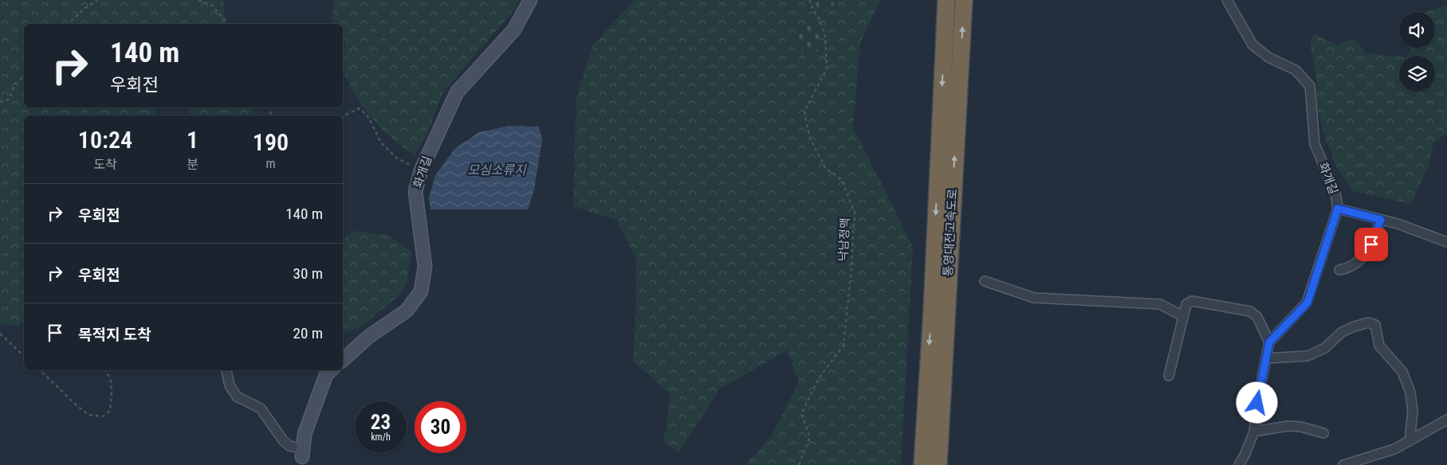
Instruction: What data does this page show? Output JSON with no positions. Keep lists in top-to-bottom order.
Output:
{
  "streets": {
    "highway": ["통영대전고속도로"],
    "street": ["화개길"],
    "path": ["낙남정맥"]
  },
  "water": ["모심소류지"],
  "page": {
    "turn": ["140 m", "우회전"],
    "eta": [
      "10:24",
      "도착",
      "1",
      "분",
      "190",
      "m"
    ],
    "list": [
      {
        "name": "우회전",
        "value": "140 m"
      },
      {
        "name": "우회전",
        "value": "30 m"
      },
      {
        "name": "목적지 도착",
        "value": "20 m"
      }
    ],
    "speed": "23 km/h",
    "limit": "30"
  }
}
